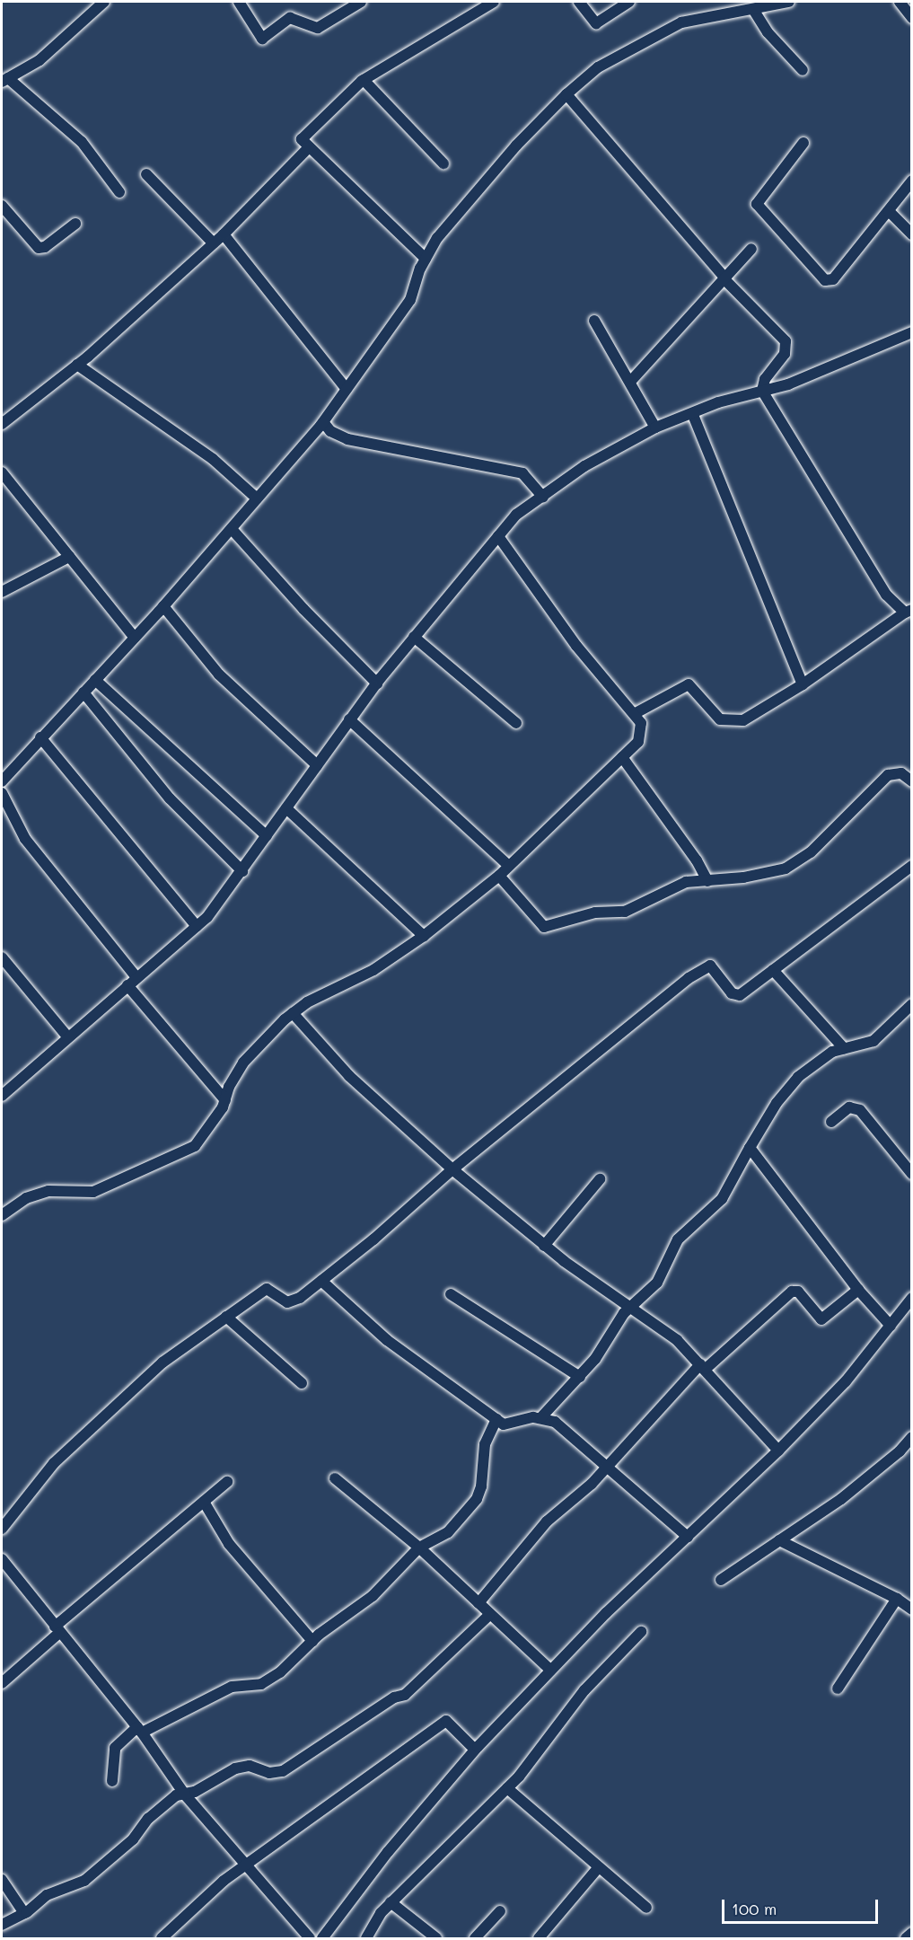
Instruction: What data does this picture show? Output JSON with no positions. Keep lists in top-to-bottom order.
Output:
{
  "scale_bar": "100 m"
}
